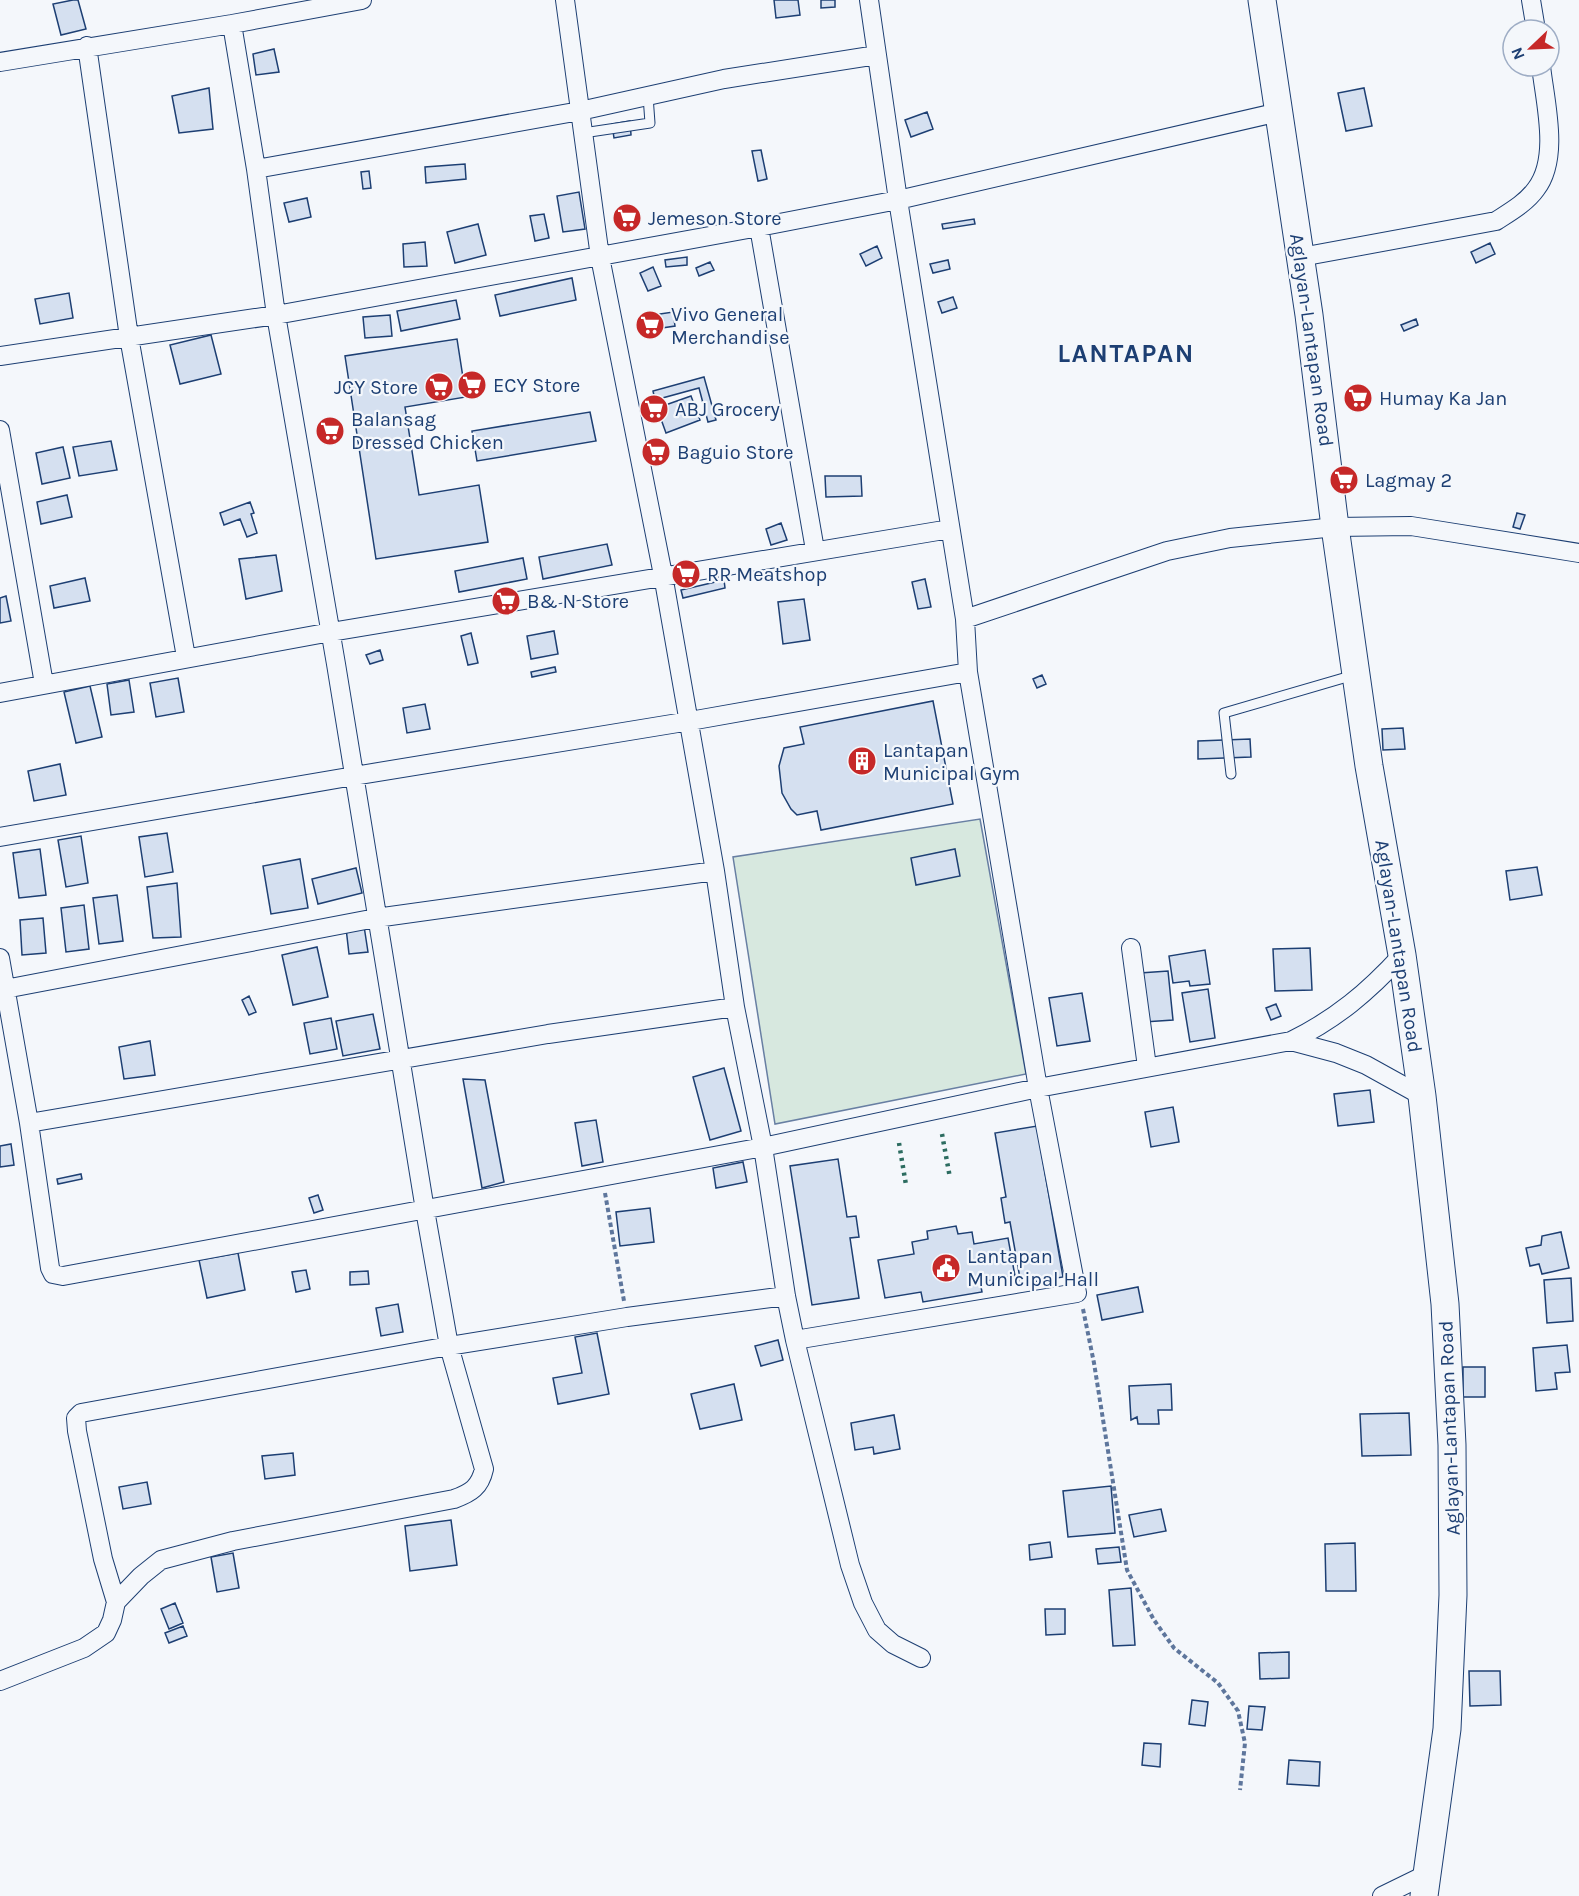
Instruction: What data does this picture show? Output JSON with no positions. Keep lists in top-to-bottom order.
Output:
{
  "streets": {
    "main road": ["Aglayan-Lantapan Road"]
  },
  "districts": ["LANTAPAN"],
  "places": {
    "supermarket": [
      "Jemeson Store",
      "Vivo General Merchandise",
      "ECY Store",
      "JCY Store",
      "Humay Ka Jan",
      "ABJ Grocery",
      "Balansag Dressed Chicken",
      "Baguio Store",
      "Lagmay 2",
      "RR Meatshop",
      "B& N Store"
    ],
    "building": ["Lantapan Municipal Gym"],
    "public building": ["Lantapan Municipal Hall"]
  },
  "north": "bottom left"
}
